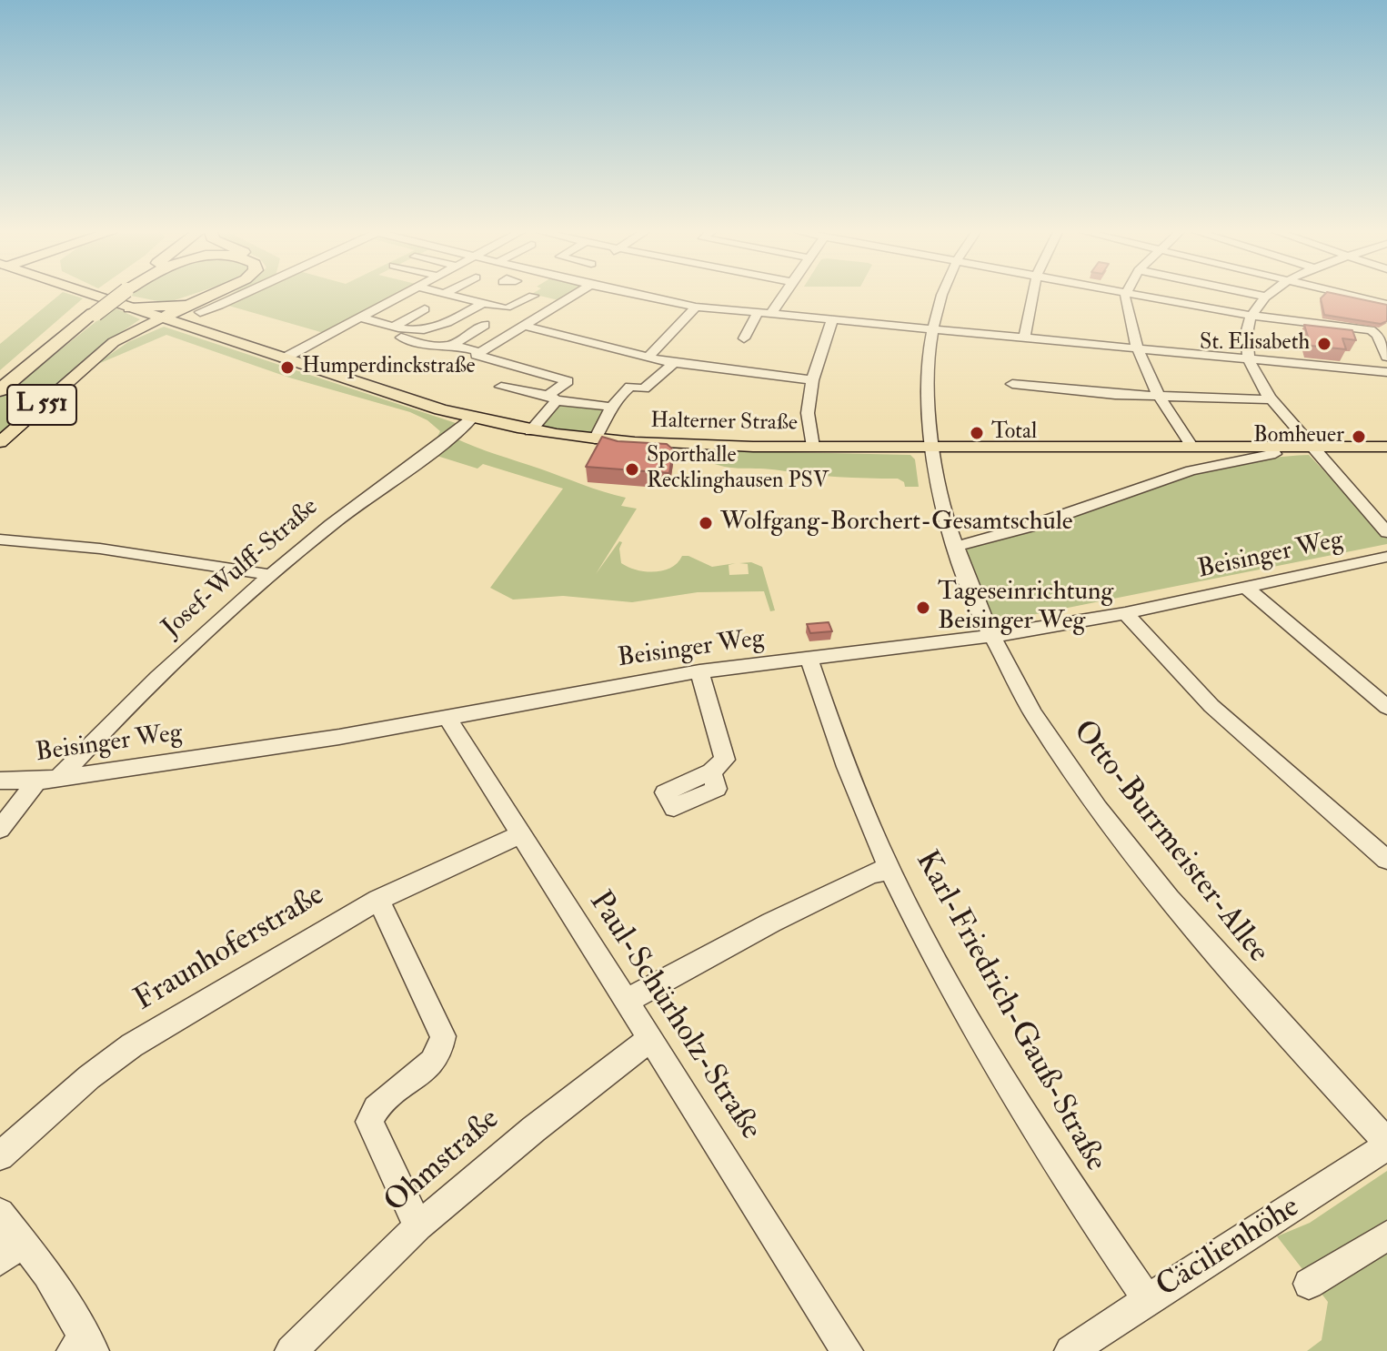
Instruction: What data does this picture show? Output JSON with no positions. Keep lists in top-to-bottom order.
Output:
{
  "streets": {
    "main road": ["L 551", "Halterner Straße"],
    "street": [
      "Beisinger Weg",
      "Josef-Wulff-Straße",
      "Otto-Burrmeister-Allee",
      "Fraunhoferstraße",
      "Karl-Friedrich-Gauß-Straße",
      "Paul-Schürholz-Straße",
      "Ohmstraße",
      "Cäcilienhöhe"
    ]
  },
  "crossings": [
    ["L 551", "Halterner Straße"],
    ["Halterner Straße", "Josef-Wulff-Straße"],
    ["Halterner Straße", "Otto-Burrmeister-Allee"],
    ["Beisinger Weg", "Josef-Wulff-Straße"],
    ["Beisinger Weg", "Otto-Burrmeister-Allee"],
    ["Beisinger Weg", "Karl-Friedrich-Gauß-Straße"],
    ["Beisinger Weg", "Paul-Schürholz-Straße"],
    ["Otto-Burrmeister-Allee", "Cäcilienhöhe"],
    ["Fraunhoferstraße", "Paul-Schürholz-Straße"],
    ["Karl-Friedrich-Gauß-Straße", "Cäcilienhöhe"],
    ["Paul-Schürholz-Straße", "Ohmstraße"]
  ],
  "places": [
    "St. Elisabeth",
    "Humperdinckstraße",
    "Total",
    "Bomheuer",
    "Sporthalle Recklinghausen PSV",
    "Wolfgang-Borchert-Gesamtschule",
    "Tageseinrichtung Beisinger Weg"
  ]
}
